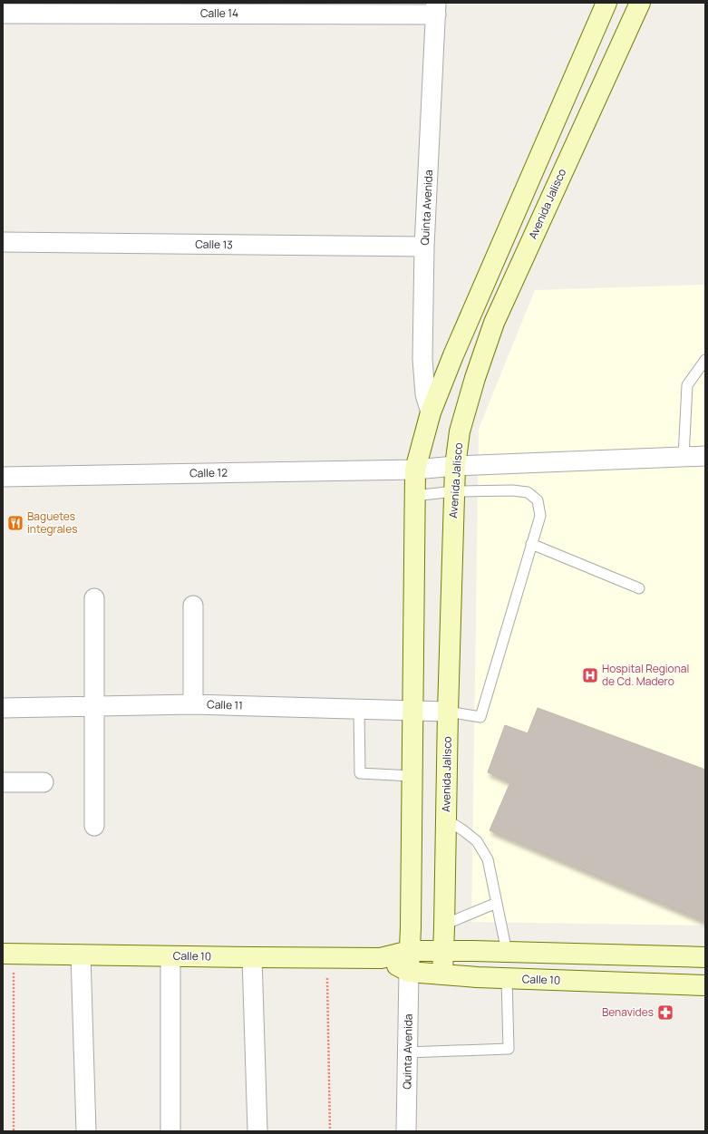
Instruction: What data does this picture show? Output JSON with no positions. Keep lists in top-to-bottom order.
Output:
{
  "streets": {
    "main road": ["Avenida Jalisco", "Calle 10"],
    "street": [
      "Calle 14",
      "Quinta Avenida",
      "Calle 13",
      "Calle 12",
      "Calle 11"
    ]
  },
  "crossings": [
    ["Calle 14", "Quinta Avenida"],
    ["Avenida Jalisco", "Calle 12"],
    ["Avenida Jalisco", "Calle 11"],
    ["Avenida Jalisco", "Calle 10"],
    ["Quinta Avenida", "Calle 13"],
    ["Quinta Avenida", "Calle 10"]
  ],
  "places": {
    "restaurant": ["Baguetes integrales"],
    "hospital": ["Hospital Regional de Cd. Madero"],
    "pharmacy": ["Benavides"]
  }
}
